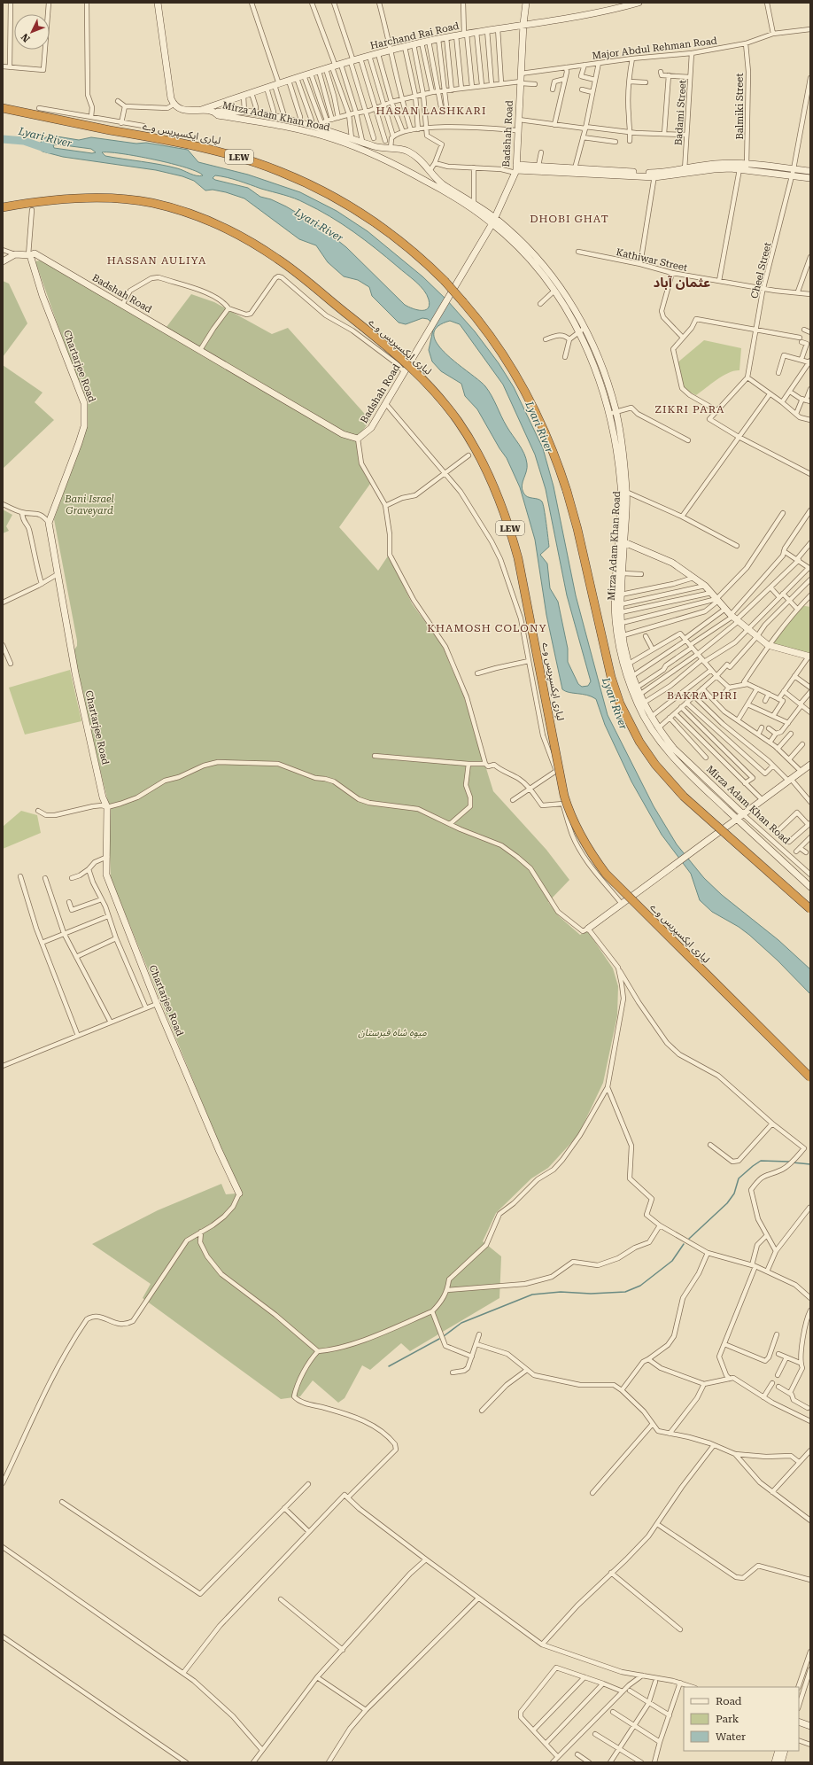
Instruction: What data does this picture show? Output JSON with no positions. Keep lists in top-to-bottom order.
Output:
{
  "streets": {
    "highway": ["لیاری ایکسپریس وے", "LEW"],
    "main road": [
      "Harchand Rai Road",
      "Mirza Adam Khan Road",
      "Badshah Road",
      "Chartarjee Road"
    ],
    "street": [
      "Major Abdul Rehman Road",
      "Balmiki Street",
      "Badami Street",
      "Kathiwar Street",
      "Cheel Street"
    ]
  },
  "crossings": [
    ["Harchand Rai Road", "Mirza Adam Khan Road"],
    ["Harchand Rai Road", "Badshah Road"],
    ["Major Abdul Rehman Road", "Balmiki Street"],
    ["Major Abdul Rehman Road", "Badami Street"],
    ["Major Abdul Rehman Road", "Badshah Road"],
    ["Mirza Adam Khan Road", "Badshah Road"],
    ["Badshah Road", "Chartarjee Road"],
    ["Kathiwar Street", "Cheel Street"]
  ],
  "districts": [
    "HASAN LASHKARI",
    "DHOBI GHAT",
    "HASSAN AULIYA",
    "عثمان آباد",
    "ZIKRI PARA",
    "KHAMOSH COLONY",
    "BAKRA PIRI"
  ],
  "water": ["Lyari River"],
  "parks": ["Bani Israel Graveyard", "میوہ شاہ قبرستان"],
  "legend": ["Road", "Park", "Water"],
  "north": "bottom left"
}
